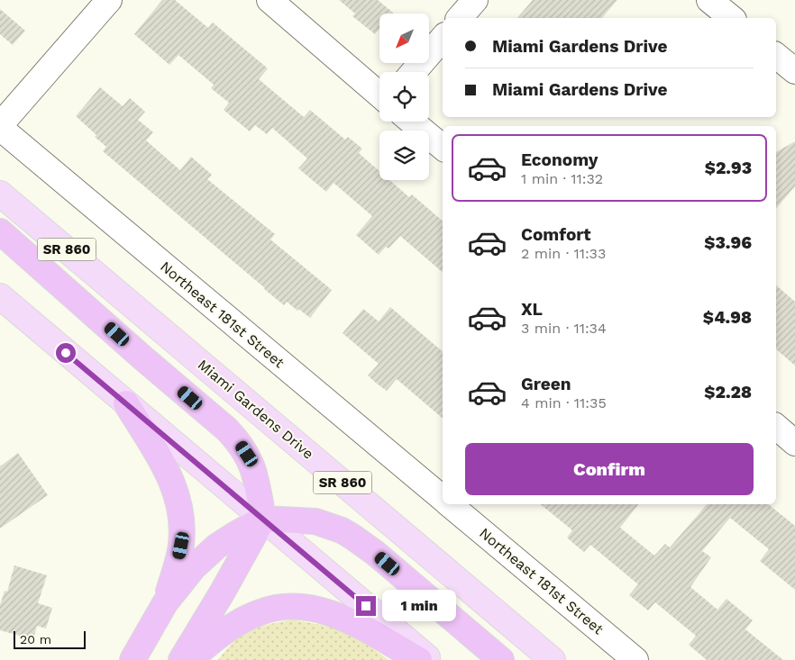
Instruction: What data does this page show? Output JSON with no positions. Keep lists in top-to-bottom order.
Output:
{
  "streets": {
    "main road": ["SR 860", "Miami Gardens Drive"],
    "street": ["Northeast 181st Street"]
  },
  "scale_bar": "20 m",
  "north": "bottom left",
  "page": {
    "banner": ["Miami Gardens Drive", "Miami Gardens Drive"],
    "list": [
      {
        "name": "Economy",
        "note": "1 min · 11:32",
        "value": "$2.93"
      },
      {
        "name": "Comfort",
        "note": "2 min · 11:33",
        "value": "$3.96"
      },
      {
        "name": "XL",
        "note": "3 min · 11:34",
        "value": "$4.98"
      },
      {
        "name": "Green",
        "note": "4 min · 11:35",
        "value": "$2.28"
      }
    ],
    "buttons": "Confirm",
    "bubble": "1 min",
    "scale": "20 m"
  }
}
